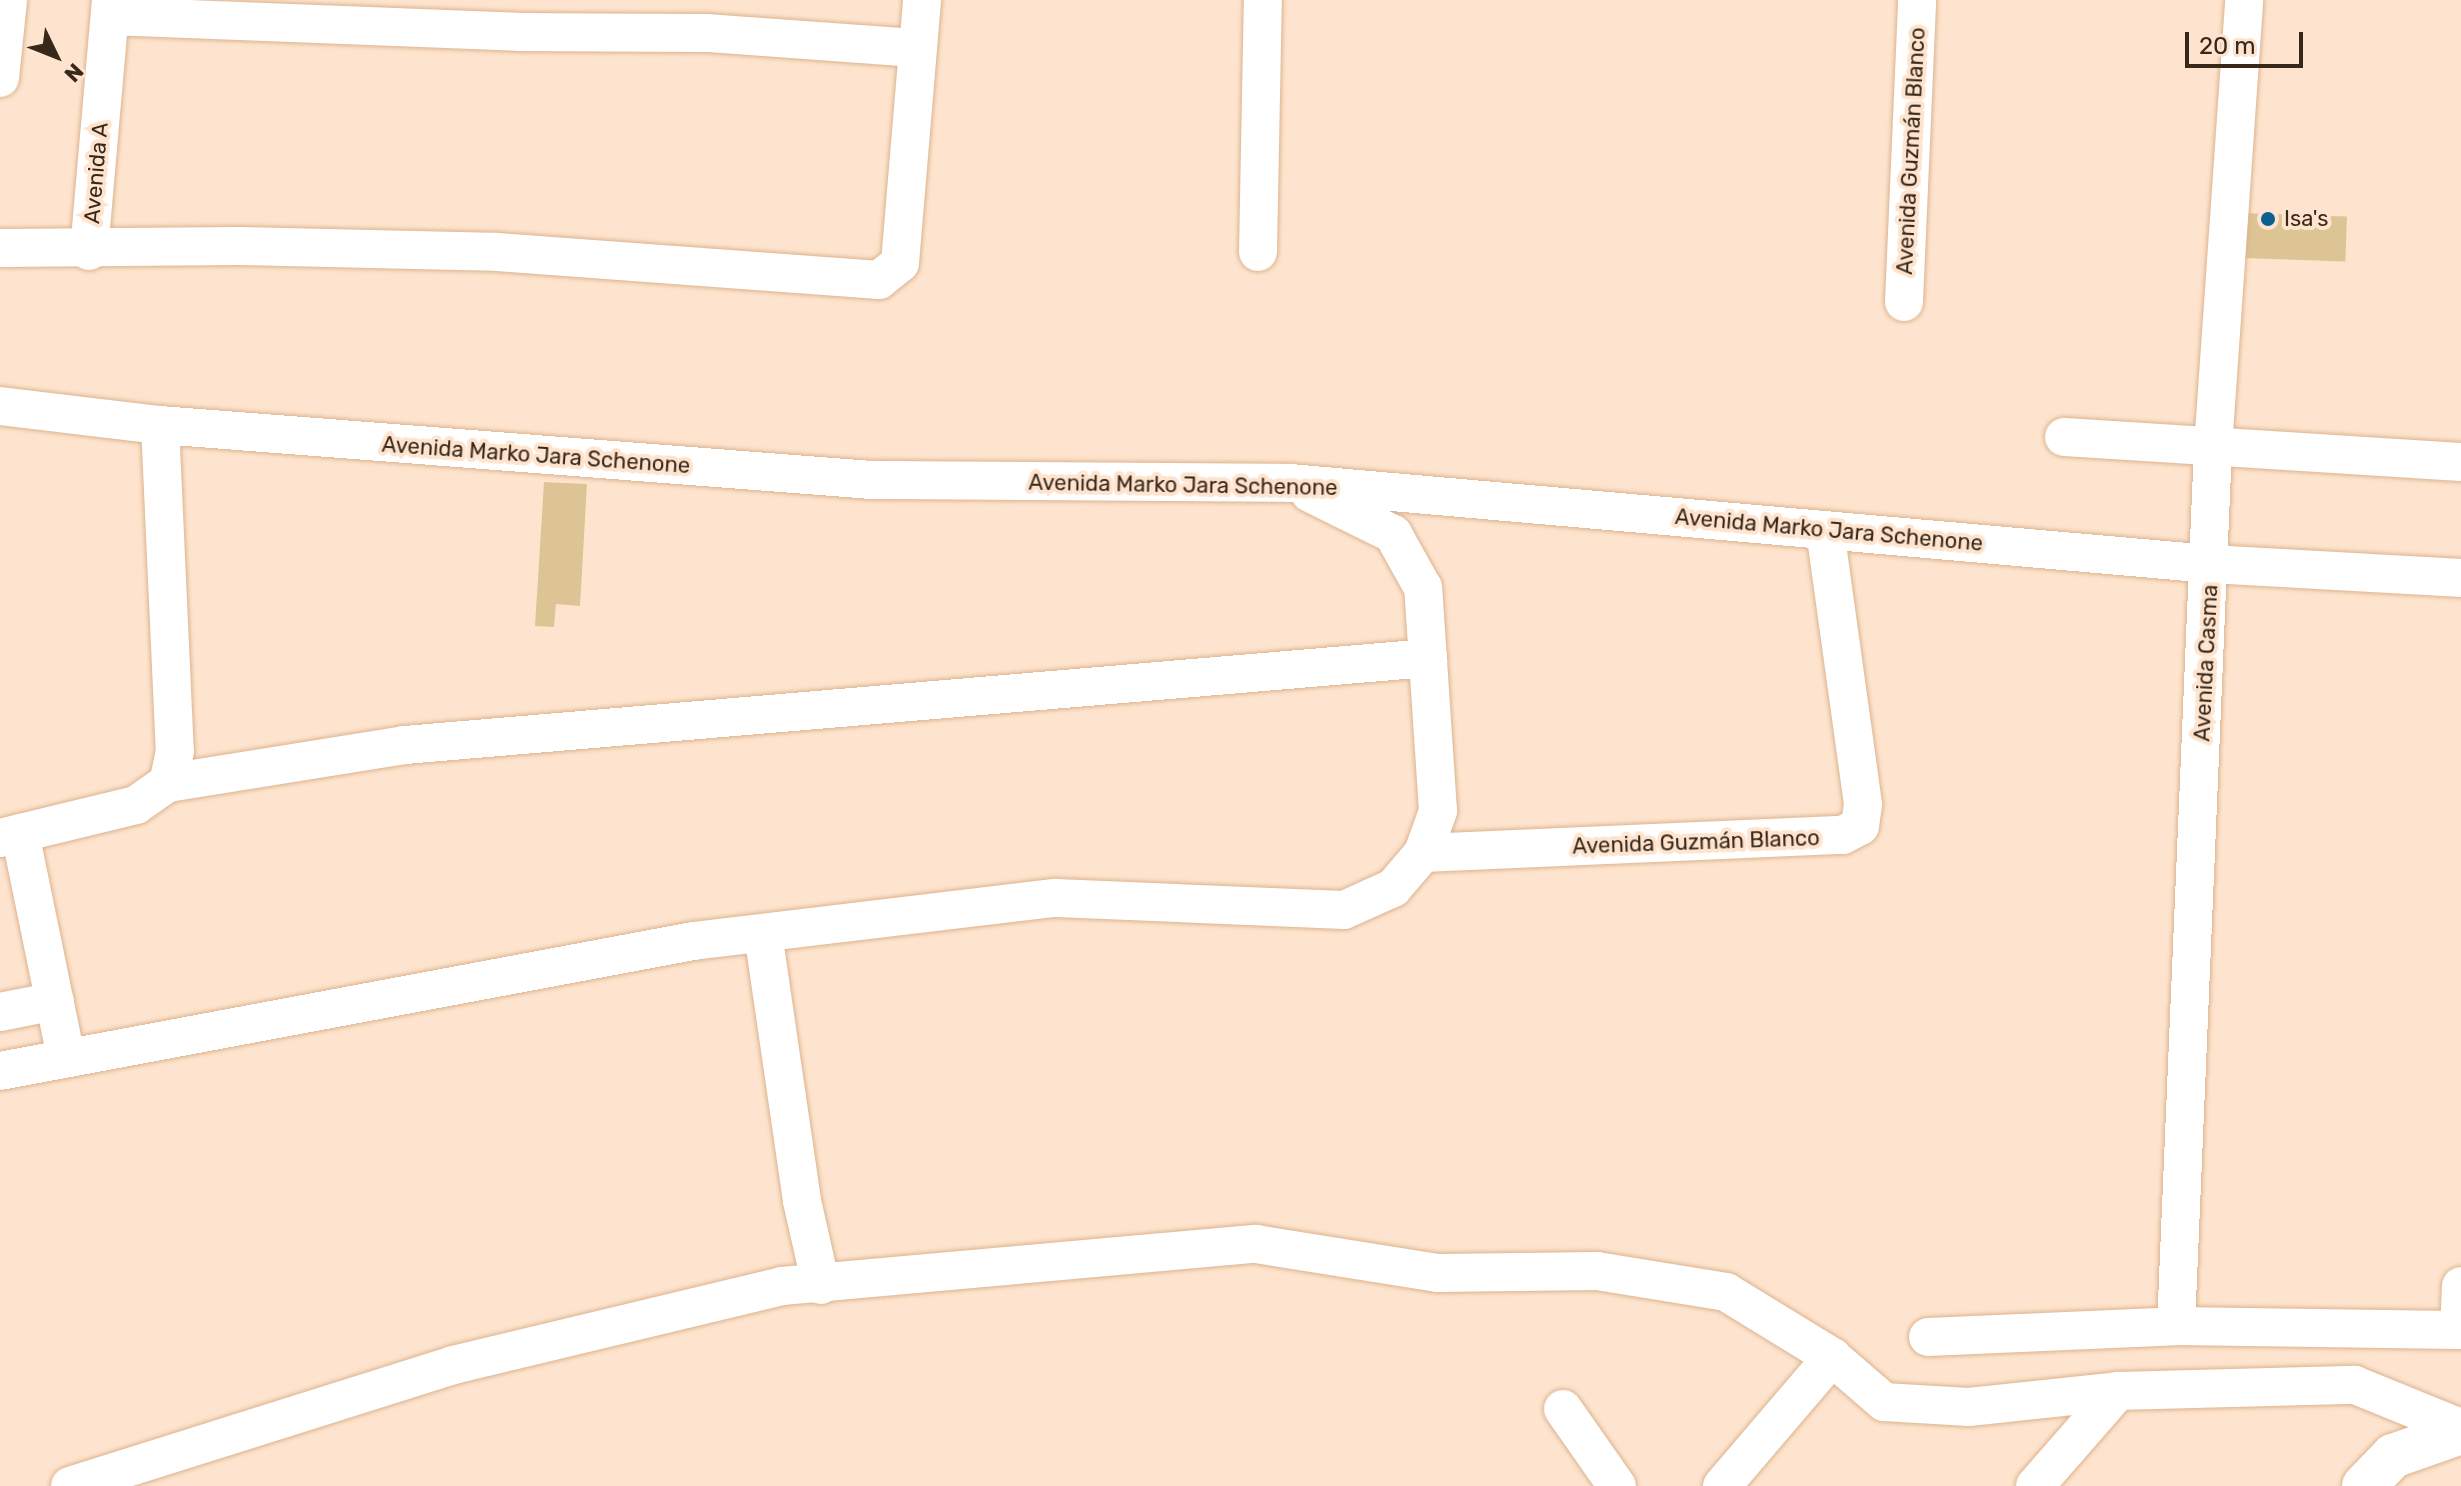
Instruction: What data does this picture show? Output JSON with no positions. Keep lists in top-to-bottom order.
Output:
{
  "streets": {
    "street": [
      "Avenida Guzmán Blanco",
      "Avenida A",
      "Avenida Marko Jara Schenone",
      "Avenida Casma"
    ]
  },
  "crossings": [
    ["Avenida Guzmán Blanco", "Avenida Marko Jara Schenone"],
    ["Avenida Marko Jara Schenone", "Avenida Casma"]
  ],
  "places": ["Isa's"],
  "scale_bar": "20 m",
  "north": "bottom right"
}
